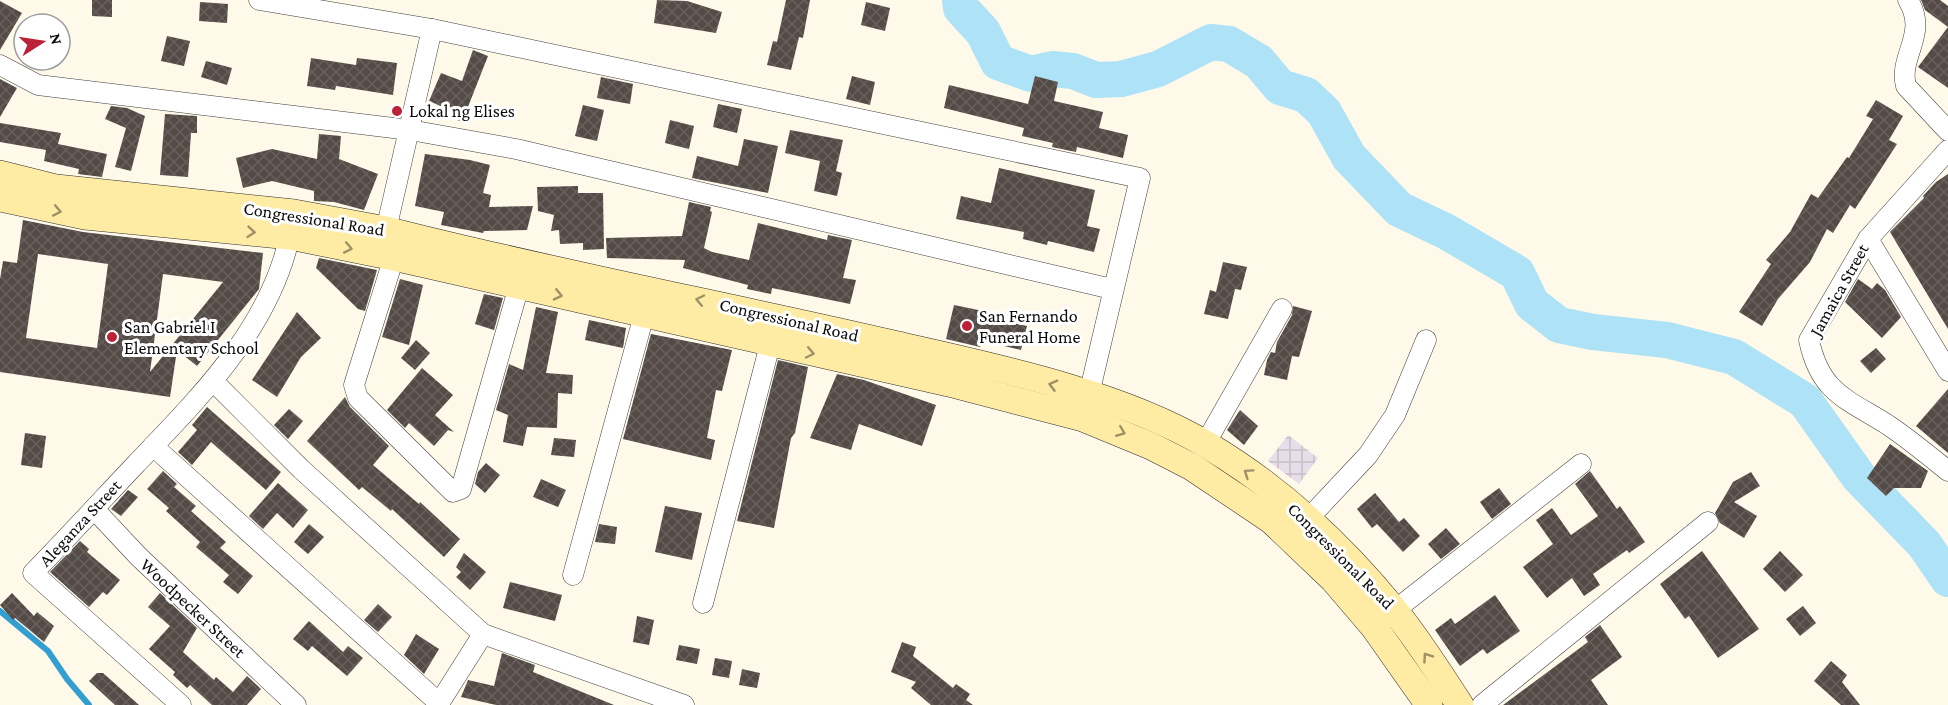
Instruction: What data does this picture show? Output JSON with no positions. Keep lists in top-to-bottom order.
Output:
{
  "streets": {
    "main road": ["Congressional Road"],
    "street": ["Jamaica Street", "Aleganza Street", "Woodpecker Street"]
  },
  "crossings": [
    ["Congressional Road", "Aleganza Street"],
    ["Aleganza Street", "Woodpecker Street"]
  ],
  "places": ["Lokal ng Elises", "San Fernando Funeral Home", "San Gabriel I Elementary School"],
  "north": "right"
}
